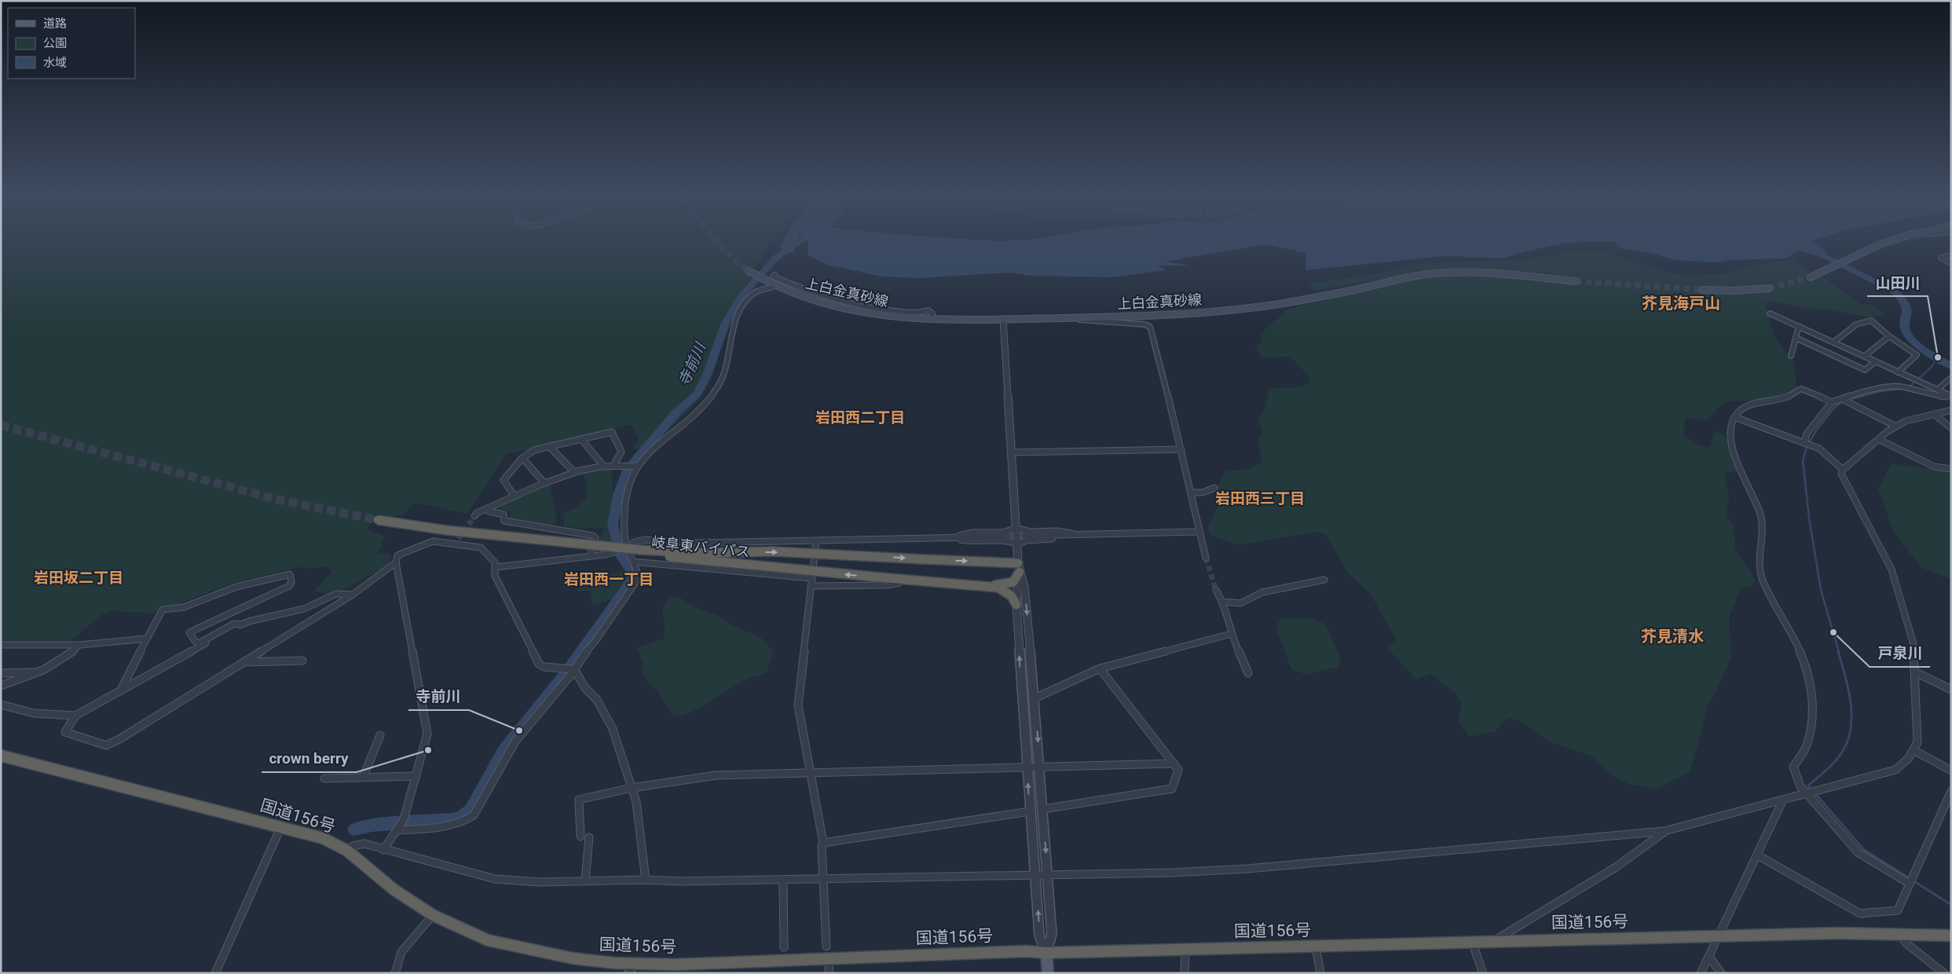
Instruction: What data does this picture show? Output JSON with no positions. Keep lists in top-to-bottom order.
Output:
{
  "streets": {
    "highway": ["岐阜東バイパス", "国道156号"],
    "main road": ["上白金真砂線"]
  },
  "districts": [
    "芥見海戸山",
    "岩田西二丁目",
    "岩田西三丁目",
    "岩田坂二丁目",
    "岩田西一丁目",
    "芥見清水"
  ],
  "water": ["寺前川"],
  "places": [
    "山田川",
    "戸泉川",
    "寺前川",
    "crown berry"
  ],
  "legend": ["道路", "公園", "水域"]
}
